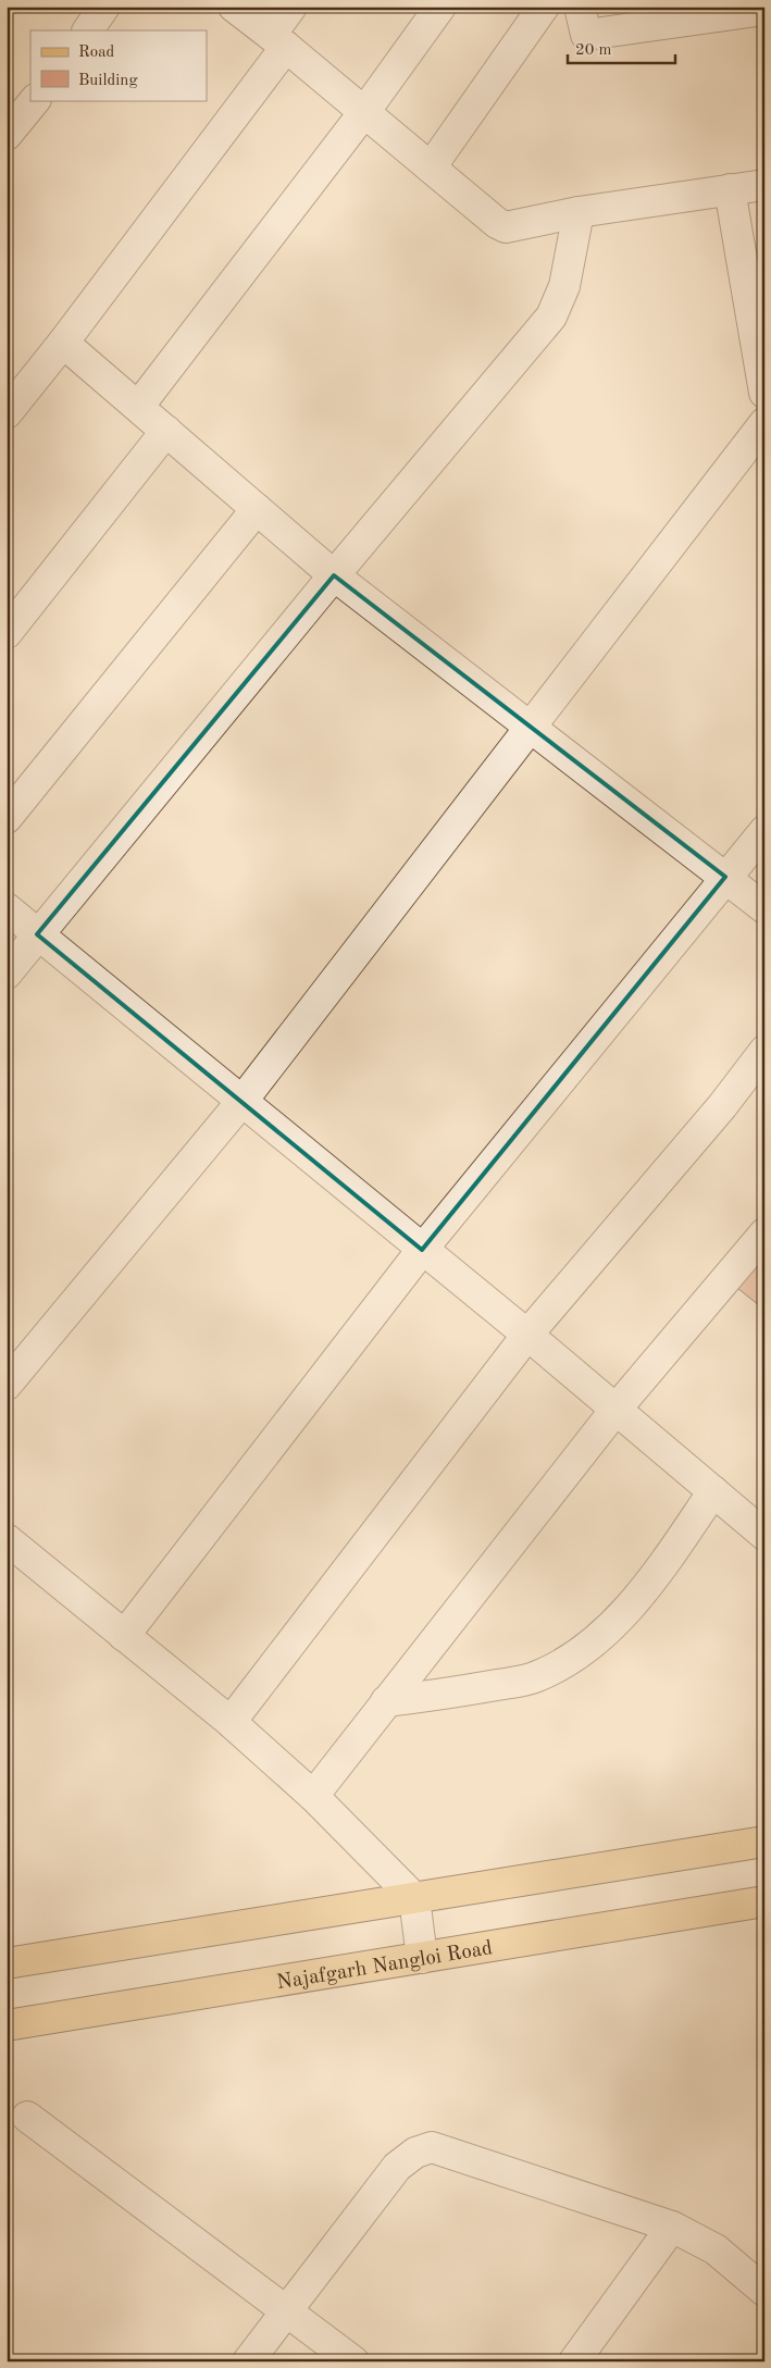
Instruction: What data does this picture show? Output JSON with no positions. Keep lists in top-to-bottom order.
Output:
{
  "streets": {
    "main road": ["Najafgarh Nangloi Road"]
  },
  "legend": ["Road", "Building"],
  "scale_bar": "20 m"
}
